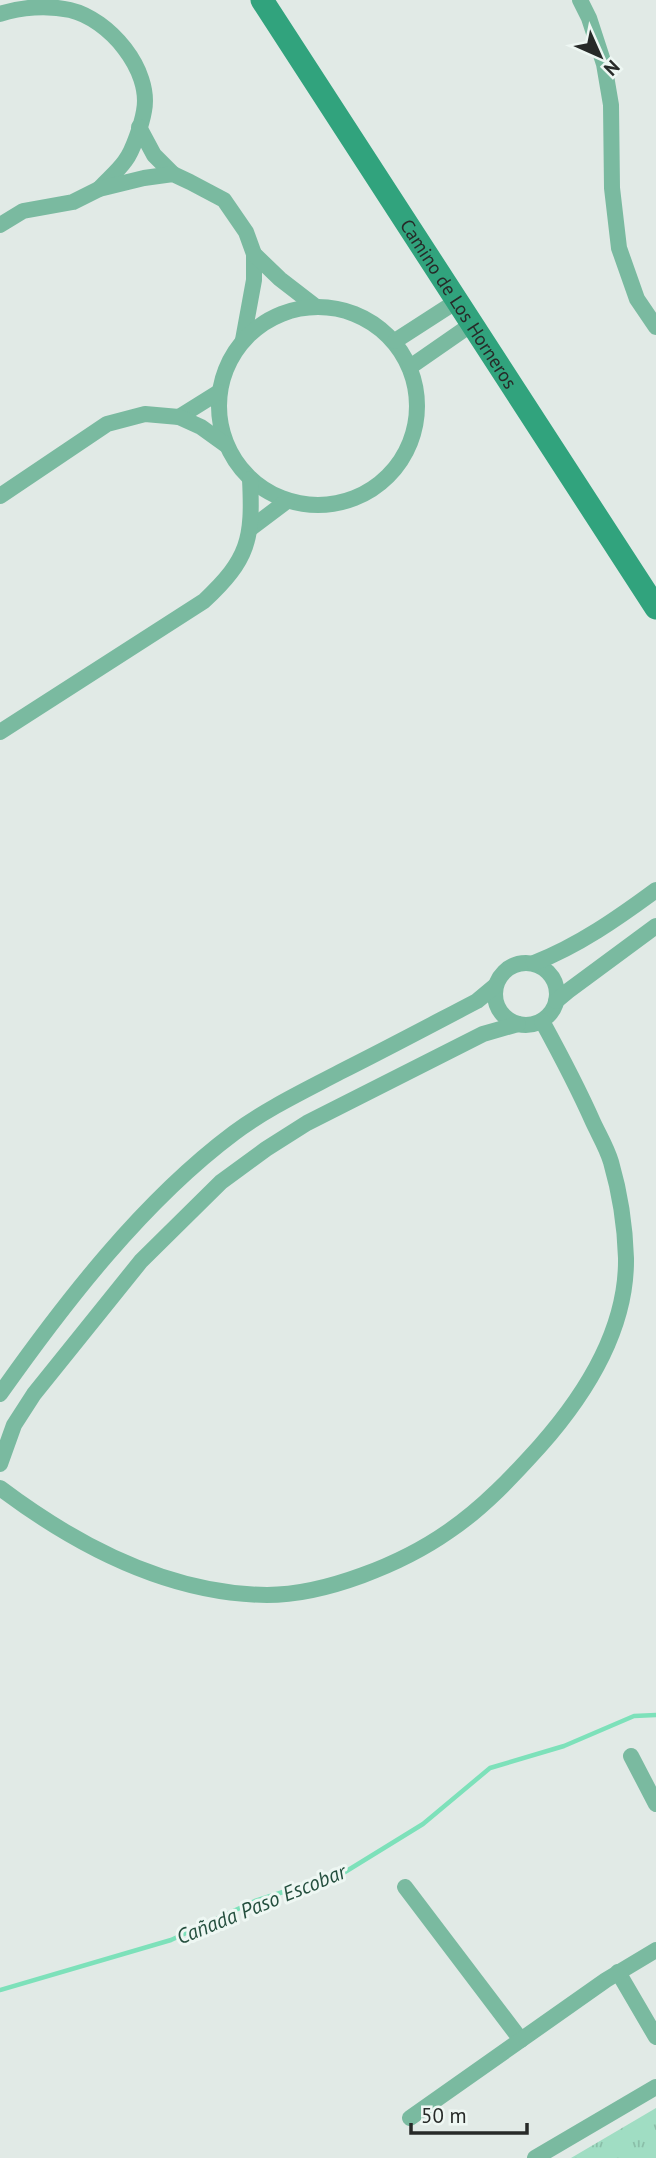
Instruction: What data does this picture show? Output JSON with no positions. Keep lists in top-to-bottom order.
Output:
{
  "streets": {
    "street": ["Camino de Los Horneros"]
  },
  "water": ["Cañada Paso Escobar"],
  "scale_bar": "50 m",
  "north": "bottom right"
}
